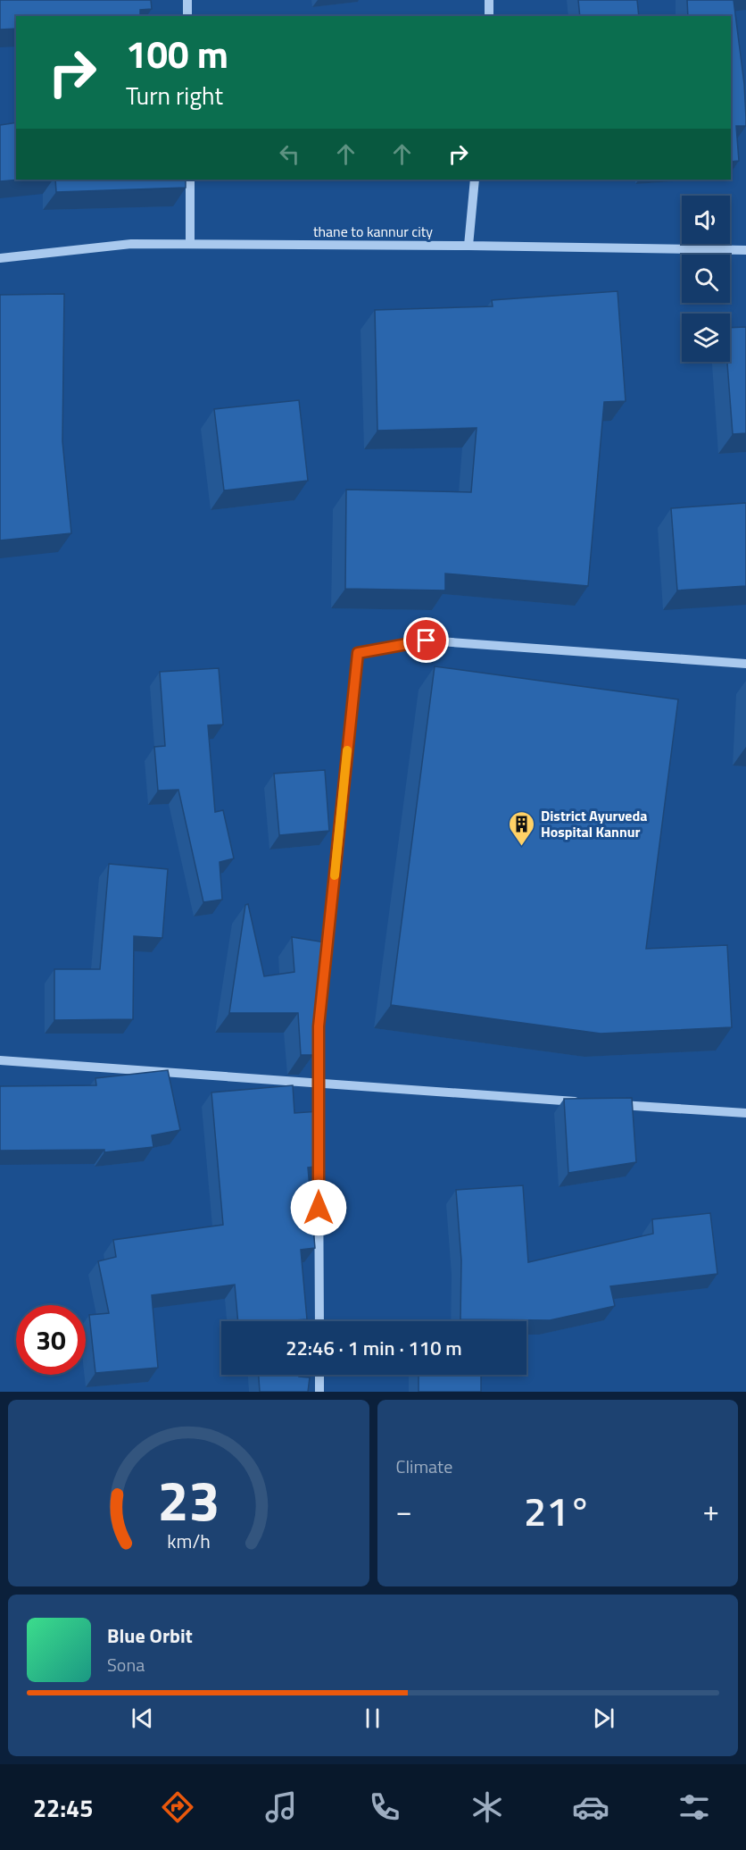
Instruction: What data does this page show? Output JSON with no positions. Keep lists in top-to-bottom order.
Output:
{
  "streets": {
    "street": ["thane to kannur city"]
  },
  "places": {
    "building": ["District Ayurveda Hospital Kannur"]
  },
  "page": {
    "turn": ["100 m", "Turn right"],
    "limit": "30",
    "trip": "22:46 · 1 min · 110 m",
    "tile": "Climate",
    "heat": ["−", "21°", "+"],
    "song": ["Blue Orbit", "Sona"],
    "tabs": "22:45",
    "gauge": ["23", "km/h"]
  }
}
